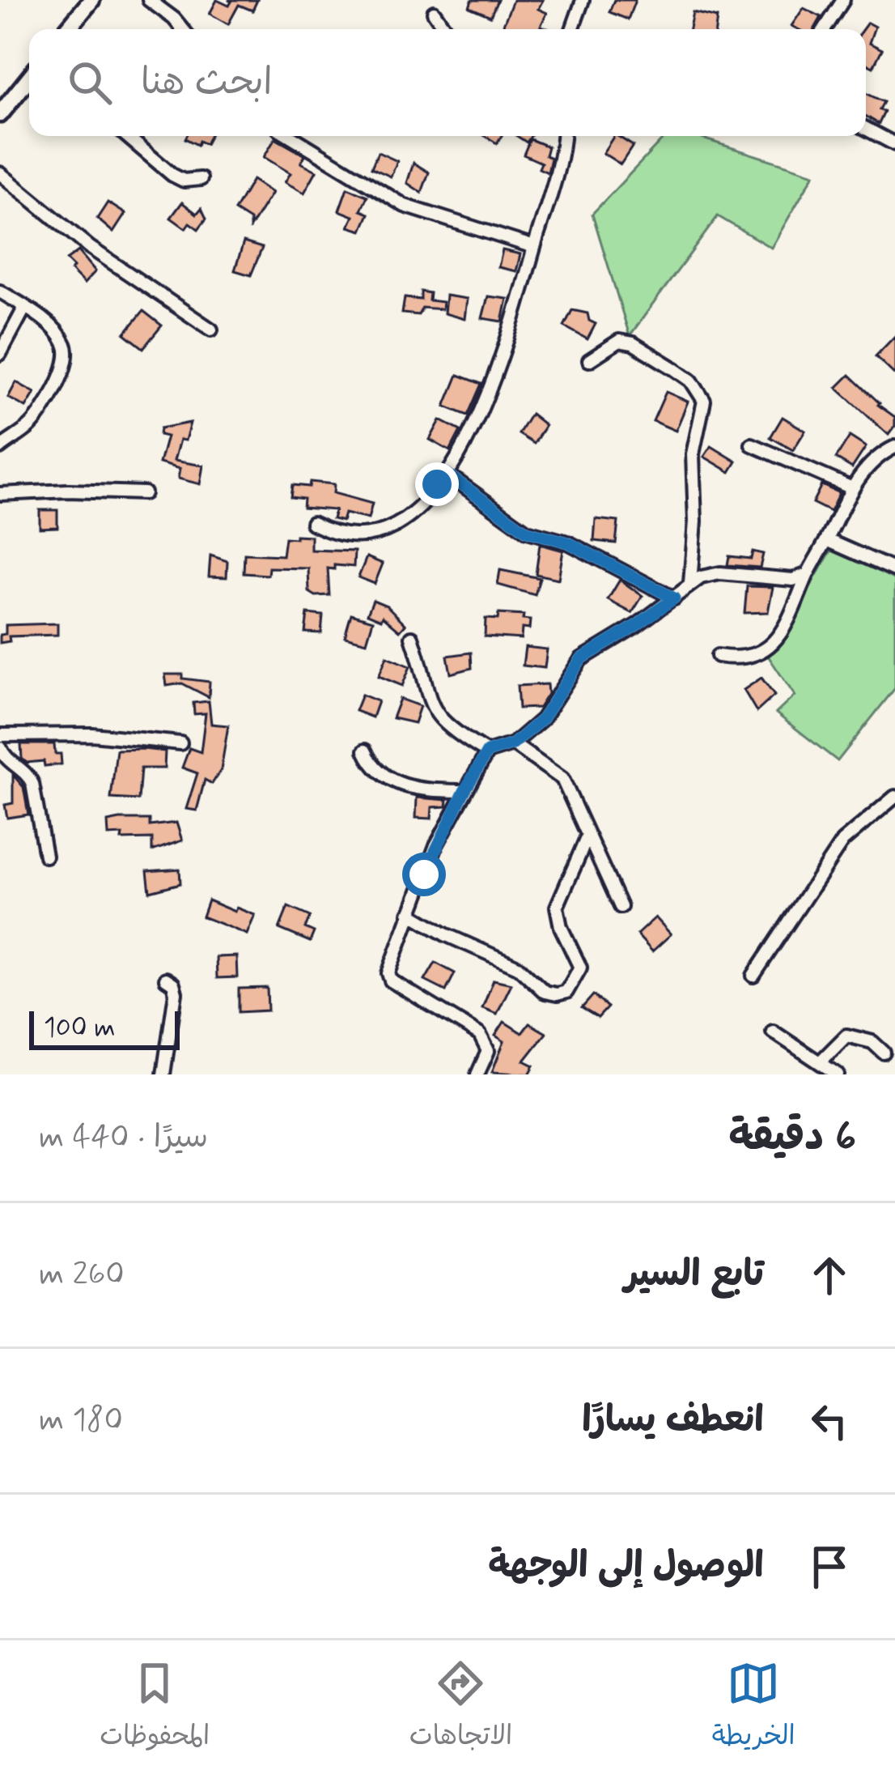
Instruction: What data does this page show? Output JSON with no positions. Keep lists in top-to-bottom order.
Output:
{
  "scale_bar": "100 m",
  "page": {
    "search": "ابحث هنا",
    "scale": "100 m",
    "heading": ["6 دقيقة", "سيرًا · 440 m"],
    "list": [
      ["تابع السير", "260 m"],
      ["انعطف يسارًا", "180 m"],
      "الوصول إلى الوجهة"
    ],
    "nav": ["الخريطة", "الاتجاهات", "المحفوظات"]
  }
}
